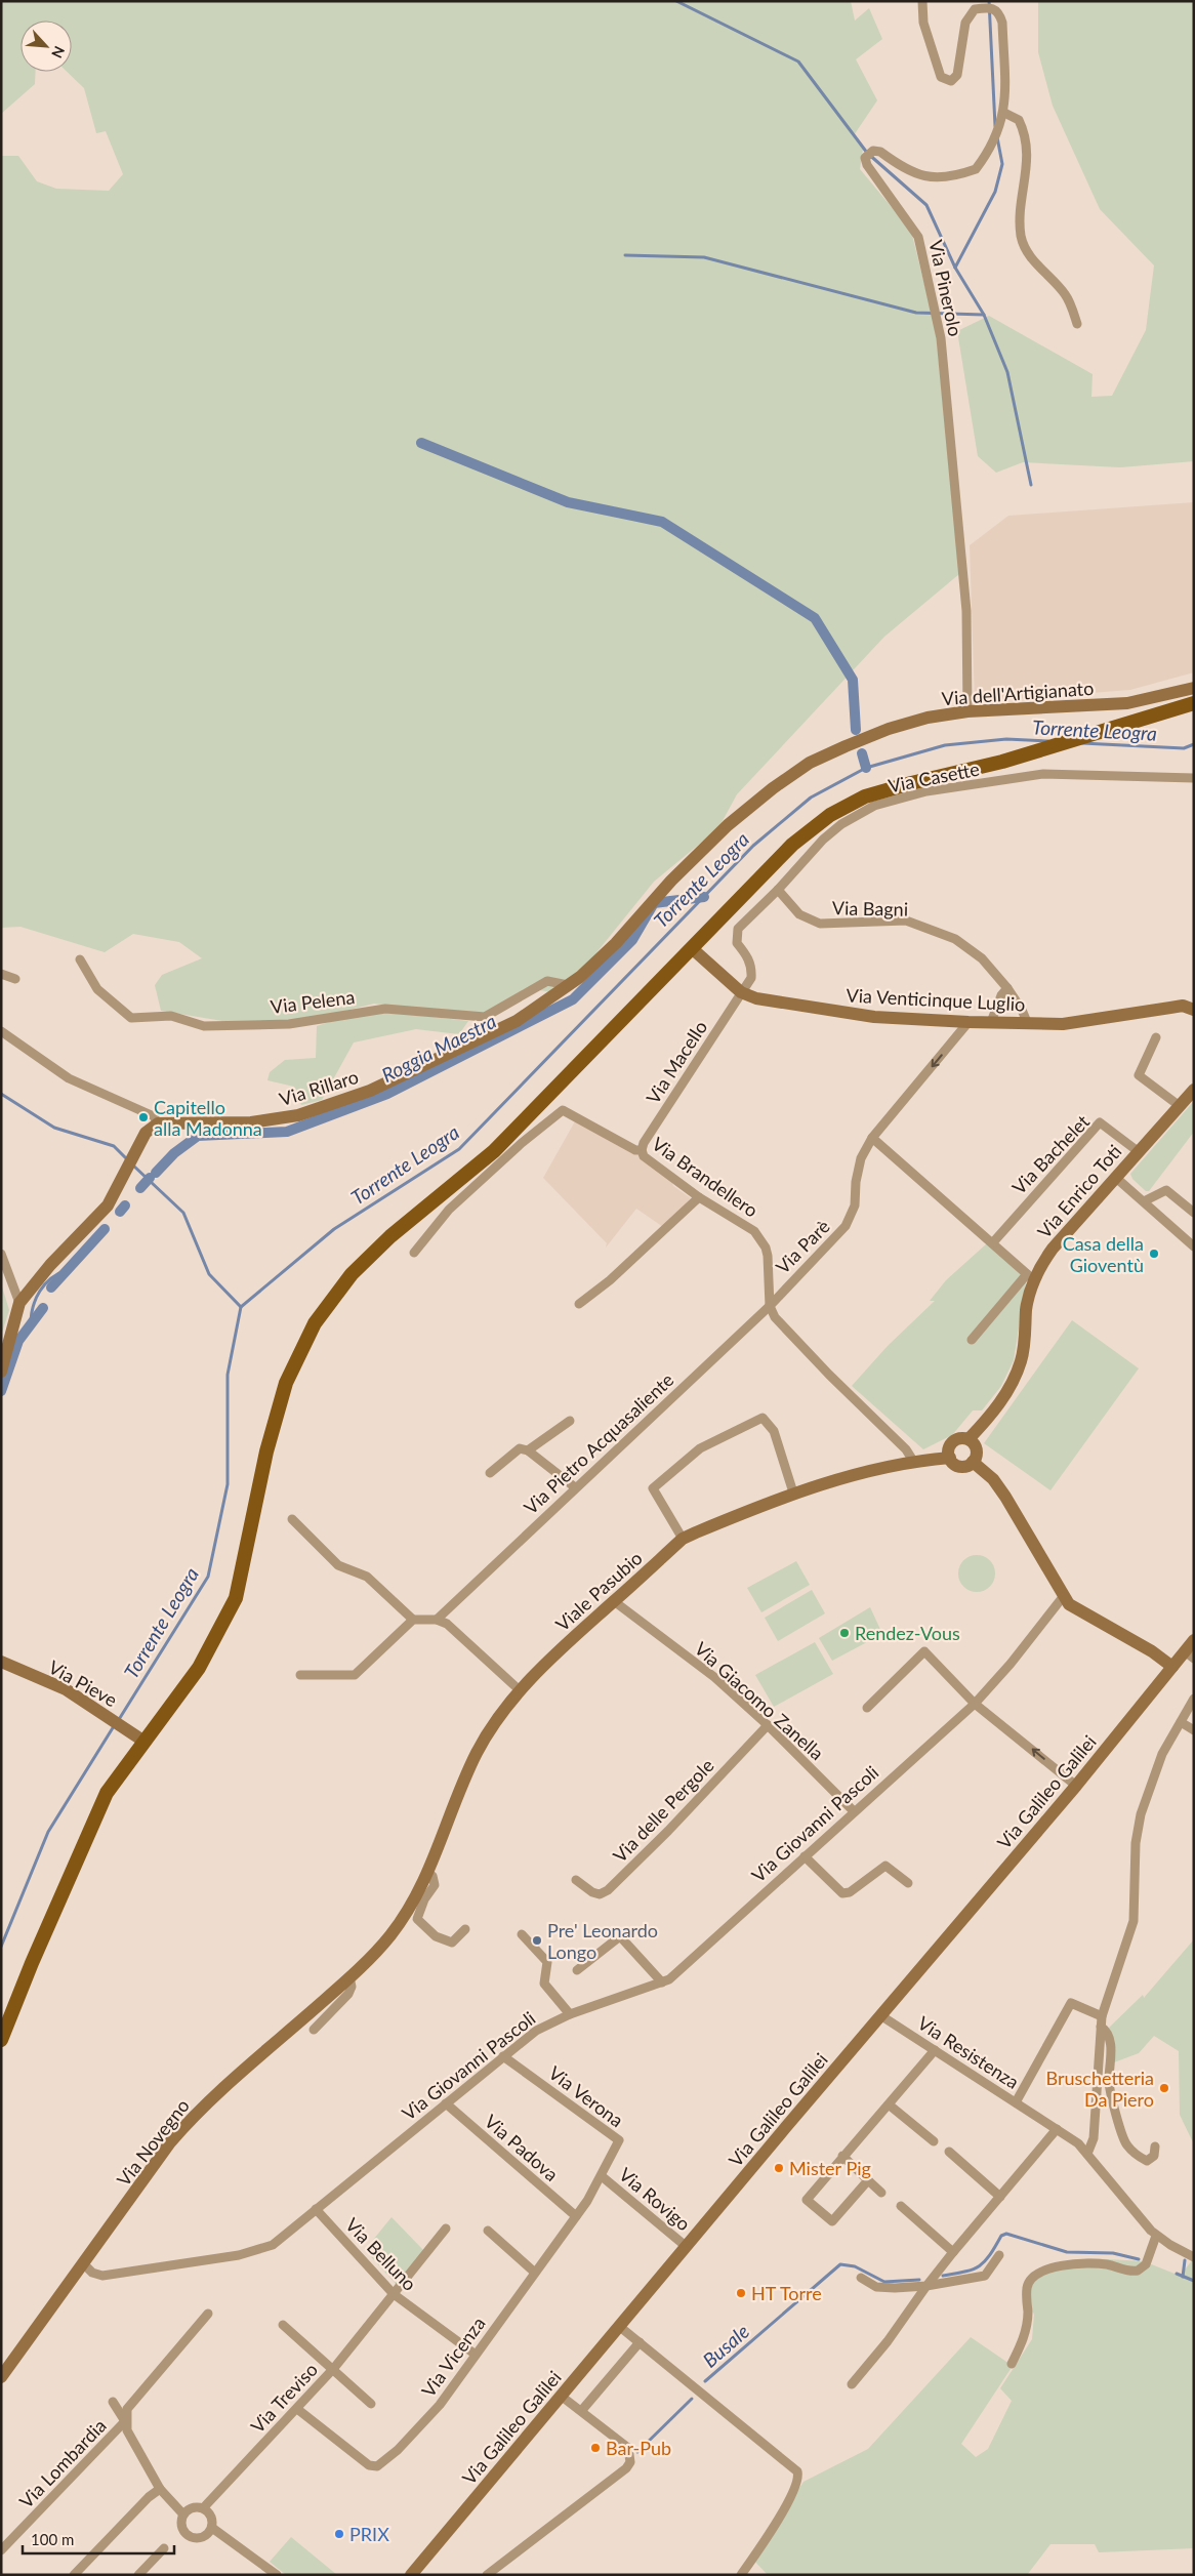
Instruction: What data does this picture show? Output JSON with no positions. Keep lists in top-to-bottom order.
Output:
{
  "streets": {
    "street": [
      "Via Pinerolo",
      "Via dell'Artigianato",
      "Via Casette",
      "Via Bagni",
      "Via Venticinque Luglio",
      "Via Pelena",
      "Via Macello",
      "Via Rillaro",
      "Via Bachelet",
      "Via Brandellero",
      "Via Enrico Toti",
      "Via Parè",
      "Via Pietro Acquasaliente",
      "Viale Pasubio",
      "Via Pieve",
      "Via Giacomo Zanella",
      "Via Galileo Galilei",
      "Via delle Pergole",
      "Via Giovanni Pascoli",
      "Via Resistenza",
      "Via Verona",
      "Via Novegno",
      "Via Padova",
      "Via Rovigo",
      "Via Belluno",
      "Via Vicenza",
      "Via Treviso",
      "Via Lombardia"
    ]
  },
  "crossings": [
    ["Via Pinerolo", "Via dell'Artigianato"],
    ["Via dell'Artigianato", "Via Rillaro"],
    ["Via Casette", "Via Bagni"],
    ["Via Casette", "Via Venticinque Luglio"],
    ["Via Casette", "Via Macello"],
    ["Via Bagni", "Via Venticinque Luglio"],
    ["Via Venticinque Luglio", "Via Macello"],
    ["Via Venticinque Luglio", "Via Parè"],
    ["Via Pelena", "Via Rillaro"],
    ["Via Macello", "Via Brandellero"],
    ["Via Bachelet", "Via Enrico Toti"],
    ["Via Brandellero", "Via Pietro Acquasaliente"],
    ["Via Enrico Toti", "Viale Pasubio"],
    ["Via Parè", "Via Pietro Acquasaliente"],
    ["Viale Pasubio", "Via Giacomo Zanella"],
    ["Viale Pasubio", "Via Novegno"],
    ["Via Giacomo Zanella", "Via delle Pergole"],
    ["Via Giacomo Zanella", "Via Giovanni Pascoli"],
    ["Via Galileo Galilei", "Via Resistenza"],
    ["Via Galileo Galilei", "Via Rovigo"],
    ["Via Giovanni Pascoli", "Via Verona"],
    ["Via Giovanni Pascoli", "Via Novegno"],
    ["Via Giovanni Pascoli", "Via Padova"],
    ["Via Giovanni Pascoli", "Via Belluno"],
    ["Via Verona", "Via Rovigo"],
    ["Via Verona", "Via Vicenza"],
    ["Via Padova", "Via Vicenza"],
    ["Via Rovigo", "Via Vicenza"],
    ["Via Belluno", "Via Vicenza"],
    ["Via Belluno", "Via Treviso"],
    ["Via Vicenza", "Via Treviso"]
  ],
  "one_way": ["Via Parè"],
  "water": ["Torrente Leogra", "Roggia Maestra", "Busale"],
  "places": [
    "Capitello alla Madonna",
    "Casa della Gioventù",
    "Rendez-Vous",
    "Pre' Leonardo Longo",
    "Bruschetteria Da Piero",
    "Mister Pig",
    "HT Torre",
    "Bar-Pub",
    "PRIX"
  ],
  "scale_bar": "100 m",
  "north": "bottom right"
}
